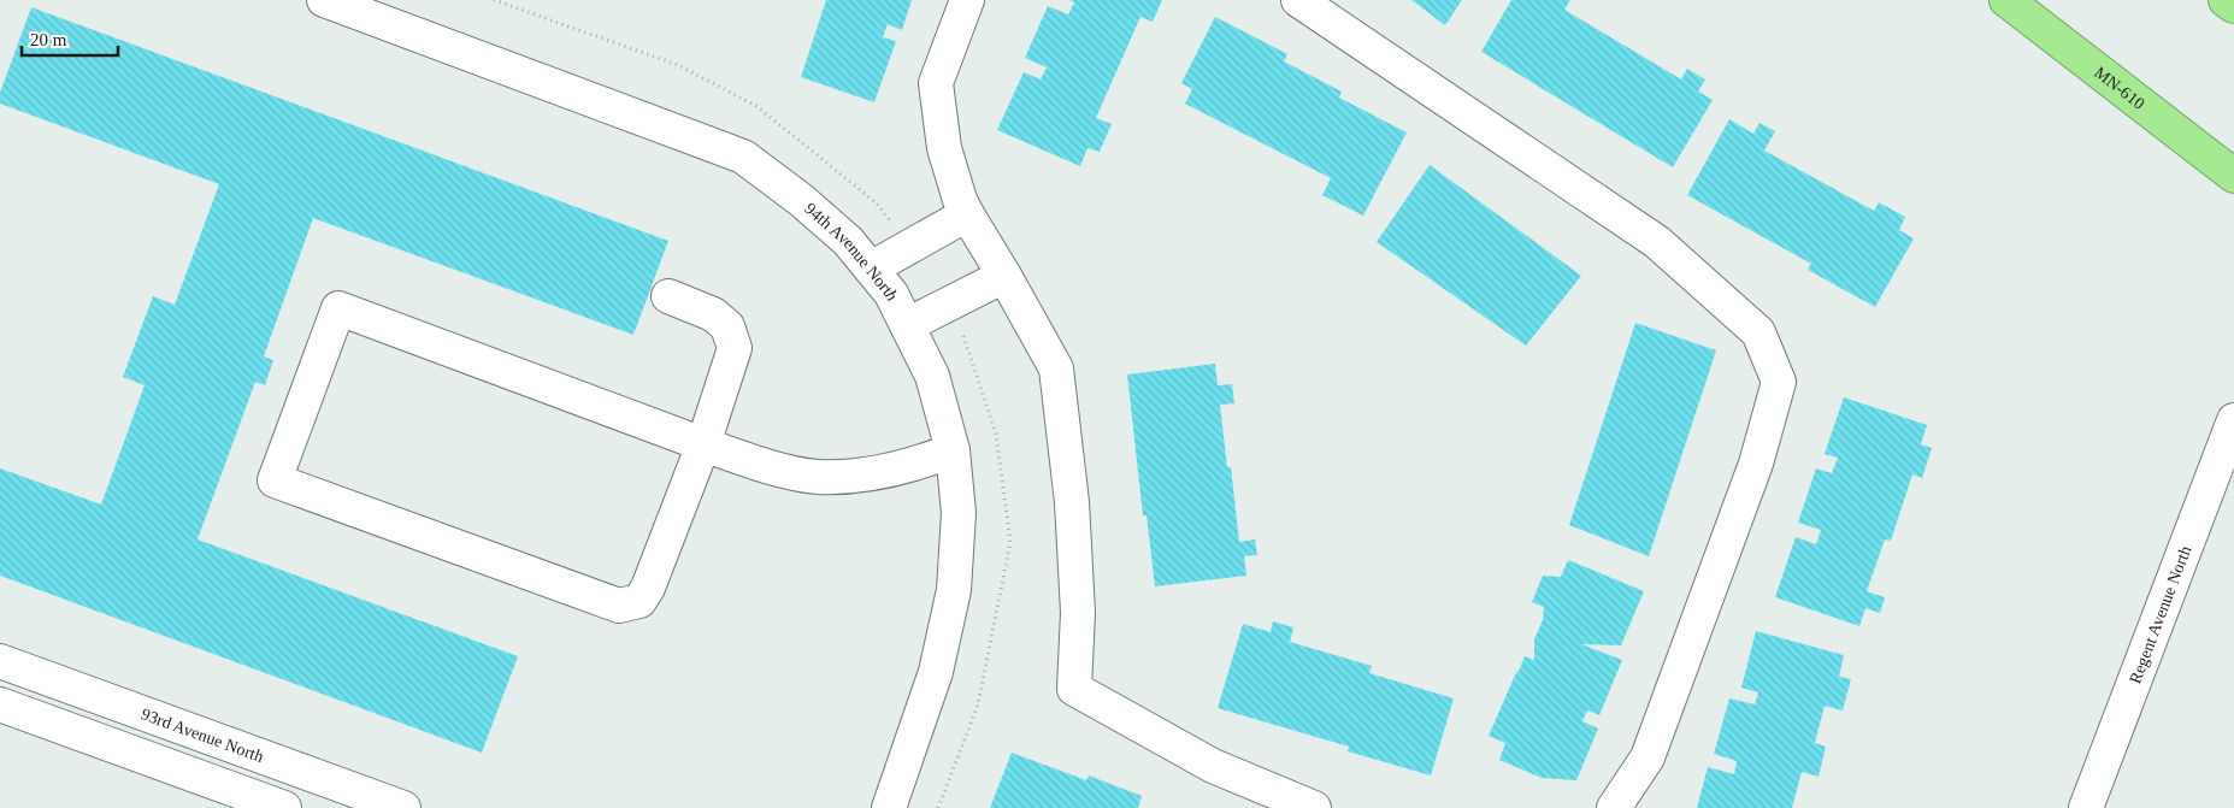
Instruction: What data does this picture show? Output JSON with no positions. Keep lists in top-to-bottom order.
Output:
{
  "streets": {
    "highway": ["MN-610"],
    "street": ["94th Avenue North", "Regent Avenue North", "93rd Avenue North"]
  },
  "scale_bar": "20 m"
}
